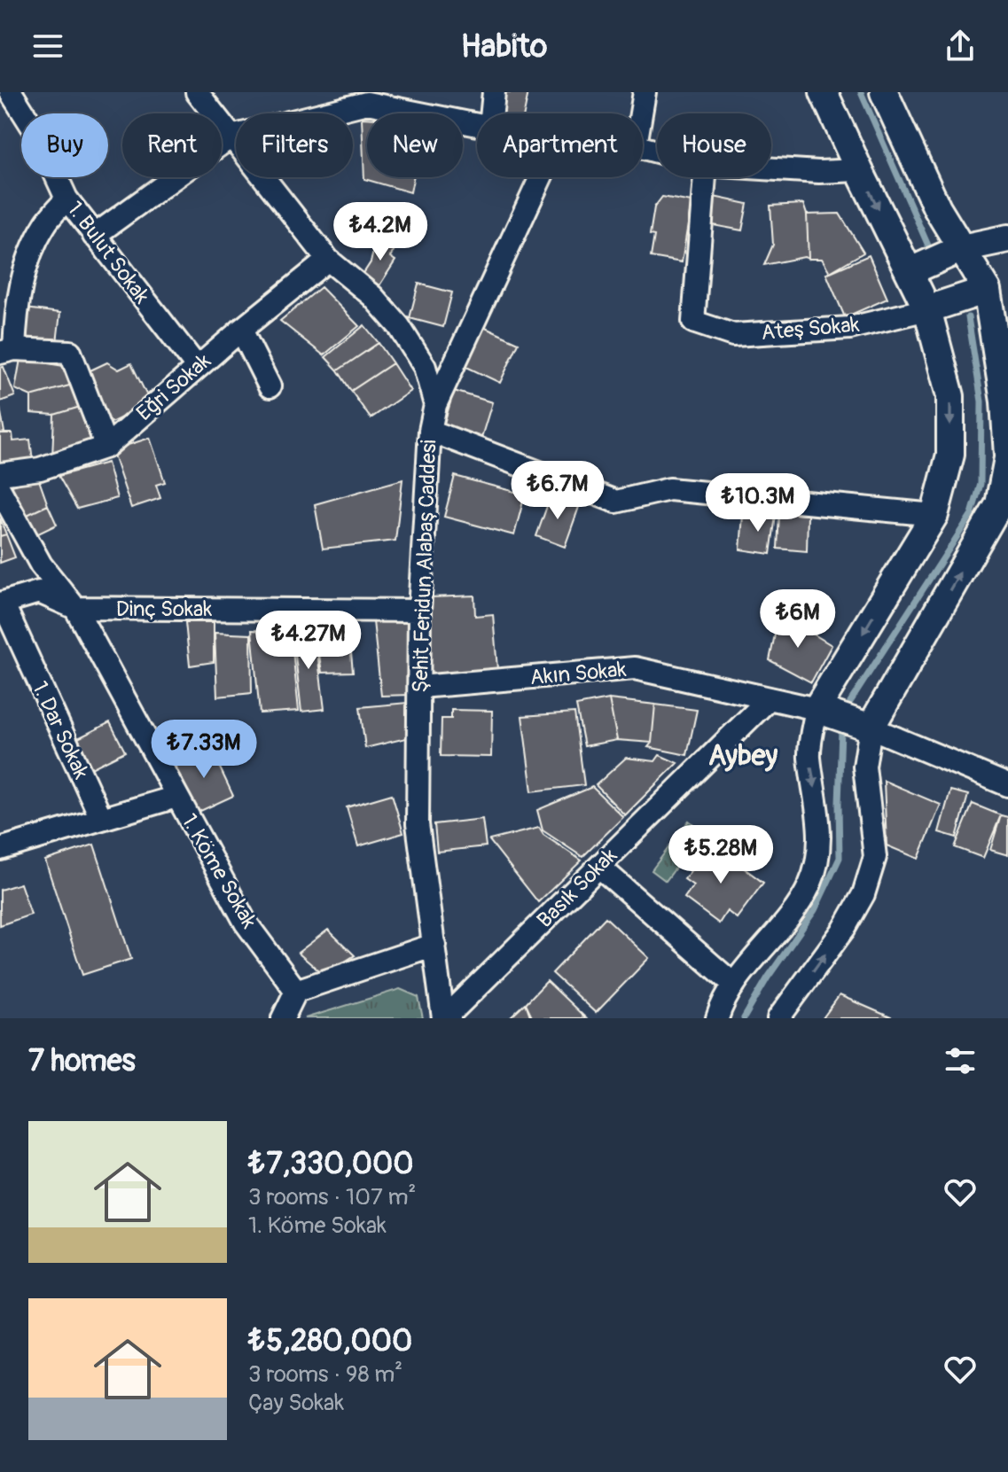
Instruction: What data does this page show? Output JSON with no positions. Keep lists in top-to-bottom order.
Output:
{
  "streets": {
    "street": [
      "1. Bulut Sokak",
      "Ateş Sokak",
      "Eğri Sokak",
      "Şehit Feridun Alabaş Caddesi",
      "Dinç Sokak",
      "Akın Sokak",
      "1. Dar Sokak",
      "1. Köme Sokak",
      "Basık Sokak"
    ]
  },
  "crossings": [
    ["1. Bulut Sokak", "Eğri Sokak"],
    ["Şehit Feridun Alabaş Caddesi", "Dinç Sokak"],
    ["Şehit Feridun Alabaş Caddesi", "Akın Sokak"],
    ["Şehit Feridun Alabaş Caddesi", "Basık Sokak"],
    ["Dinç Sokak", "1. Dar Sokak"],
    ["Dinç Sokak", "1. Köme Sokak"],
    ["Akın Sokak", "Basık Sokak"]
  ],
  "districts": ["Aybey"],
  "page": {
    "header": "Habito",
    "chip": [
      "Buy",
      "Rent",
      "Filters",
      "New",
      "Apartment",
      "House"
    ],
    "price": [
      "₺4.2M",
      "₺6.7M",
      "₺10.3M",
      "₺6M",
      "₺4.27M",
      "₺7.33M",
      "₺5.28M"
    ],
    "heading": "7 homes",
    "list": [
      {
        "name": "₺7,330,000",
        "note": "3 rooms · 107 m² · 1. Köme Sokak"
      },
      {
        "name": "₺5,280,000",
        "note": "3 rooms · 98 m² · Çay Sokak"
      }
    ]
  }
}
